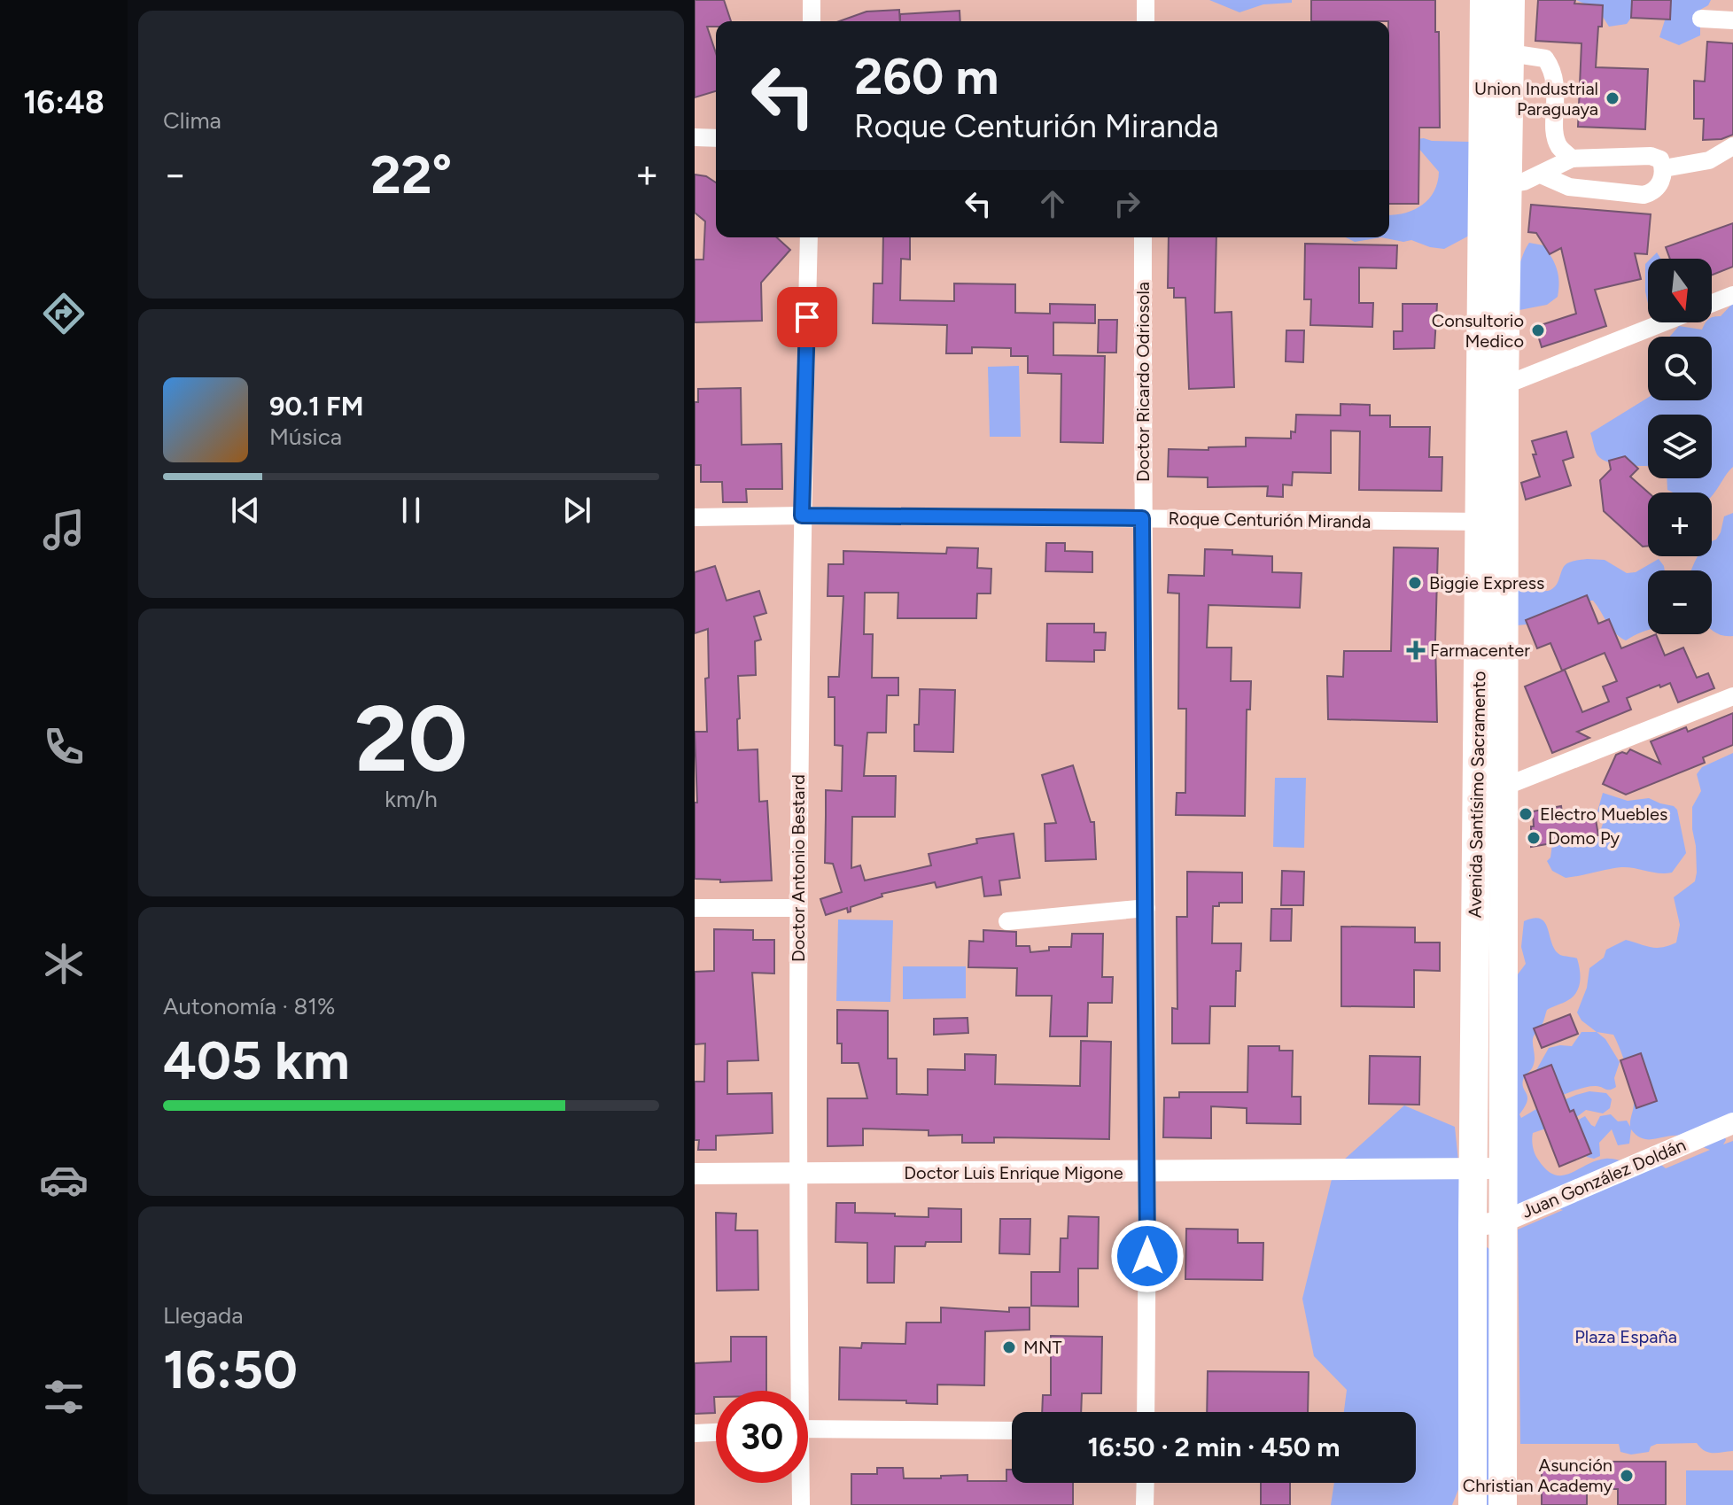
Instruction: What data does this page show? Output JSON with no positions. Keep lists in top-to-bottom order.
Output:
{
  "streets": {
    "main road": ["Avenida Santísimo Sacramento"],
    "street": [
      "Doctor Ricardo Odriosola",
      "Roque Centurión Miranda",
      "Doctor Antonio Bestard",
      "Doctor Luis Enrique Migone",
      "Juan González Doldán"
    ]
  },
  "crossings": [
    ["Doctor Ricardo Odriosola", "Roque Centurión Miranda"],
    ["Doctor Ricardo Odriosola", "Doctor Luis Enrique Migone"],
    ["Roque Centurión Miranda", "Avenida Santísimo Sacramento"],
    ["Roque Centurión Miranda", "Doctor Antonio Bestard"],
    ["Avenida Santísimo Sacramento", "Doctor Luis Enrique Migone"],
    ["Avenida Santísimo Sacramento", "Juan González Doldán"],
    ["Doctor Antonio Bestard", "Doctor Luis Enrique Migone"]
  ],
  "parks": ["Plaza España"],
  "places": {
    "other": [
      "Union Industrial Paraguaya",
      "Consultorio Medico",
      "Biggie Express",
      "Electro Muebles",
      "Domo Py",
      "MNT",
      "Asunción Christian Academy"
    ],
    "health": ["Farmacenter"]
  },
  "north": "bottom",
  "page": {
    "tabs": "16:48",
    "tile": [
      "Clima",
      ["20", "km/h"],
      ["Autonomía · 81%", "405 km"],
      ["Llegada", "16:50"]
    ],
    "turn": ["260 m", "Roque Centurión Miranda"],
    "heat": ["−", "22°", "+"],
    "map_buttons": ["+", "−"],
    "song": ["90.1 FM", "Música"],
    "limit": "30",
    "trip": "16:50 · 2 min · 450 m"
  }
}
